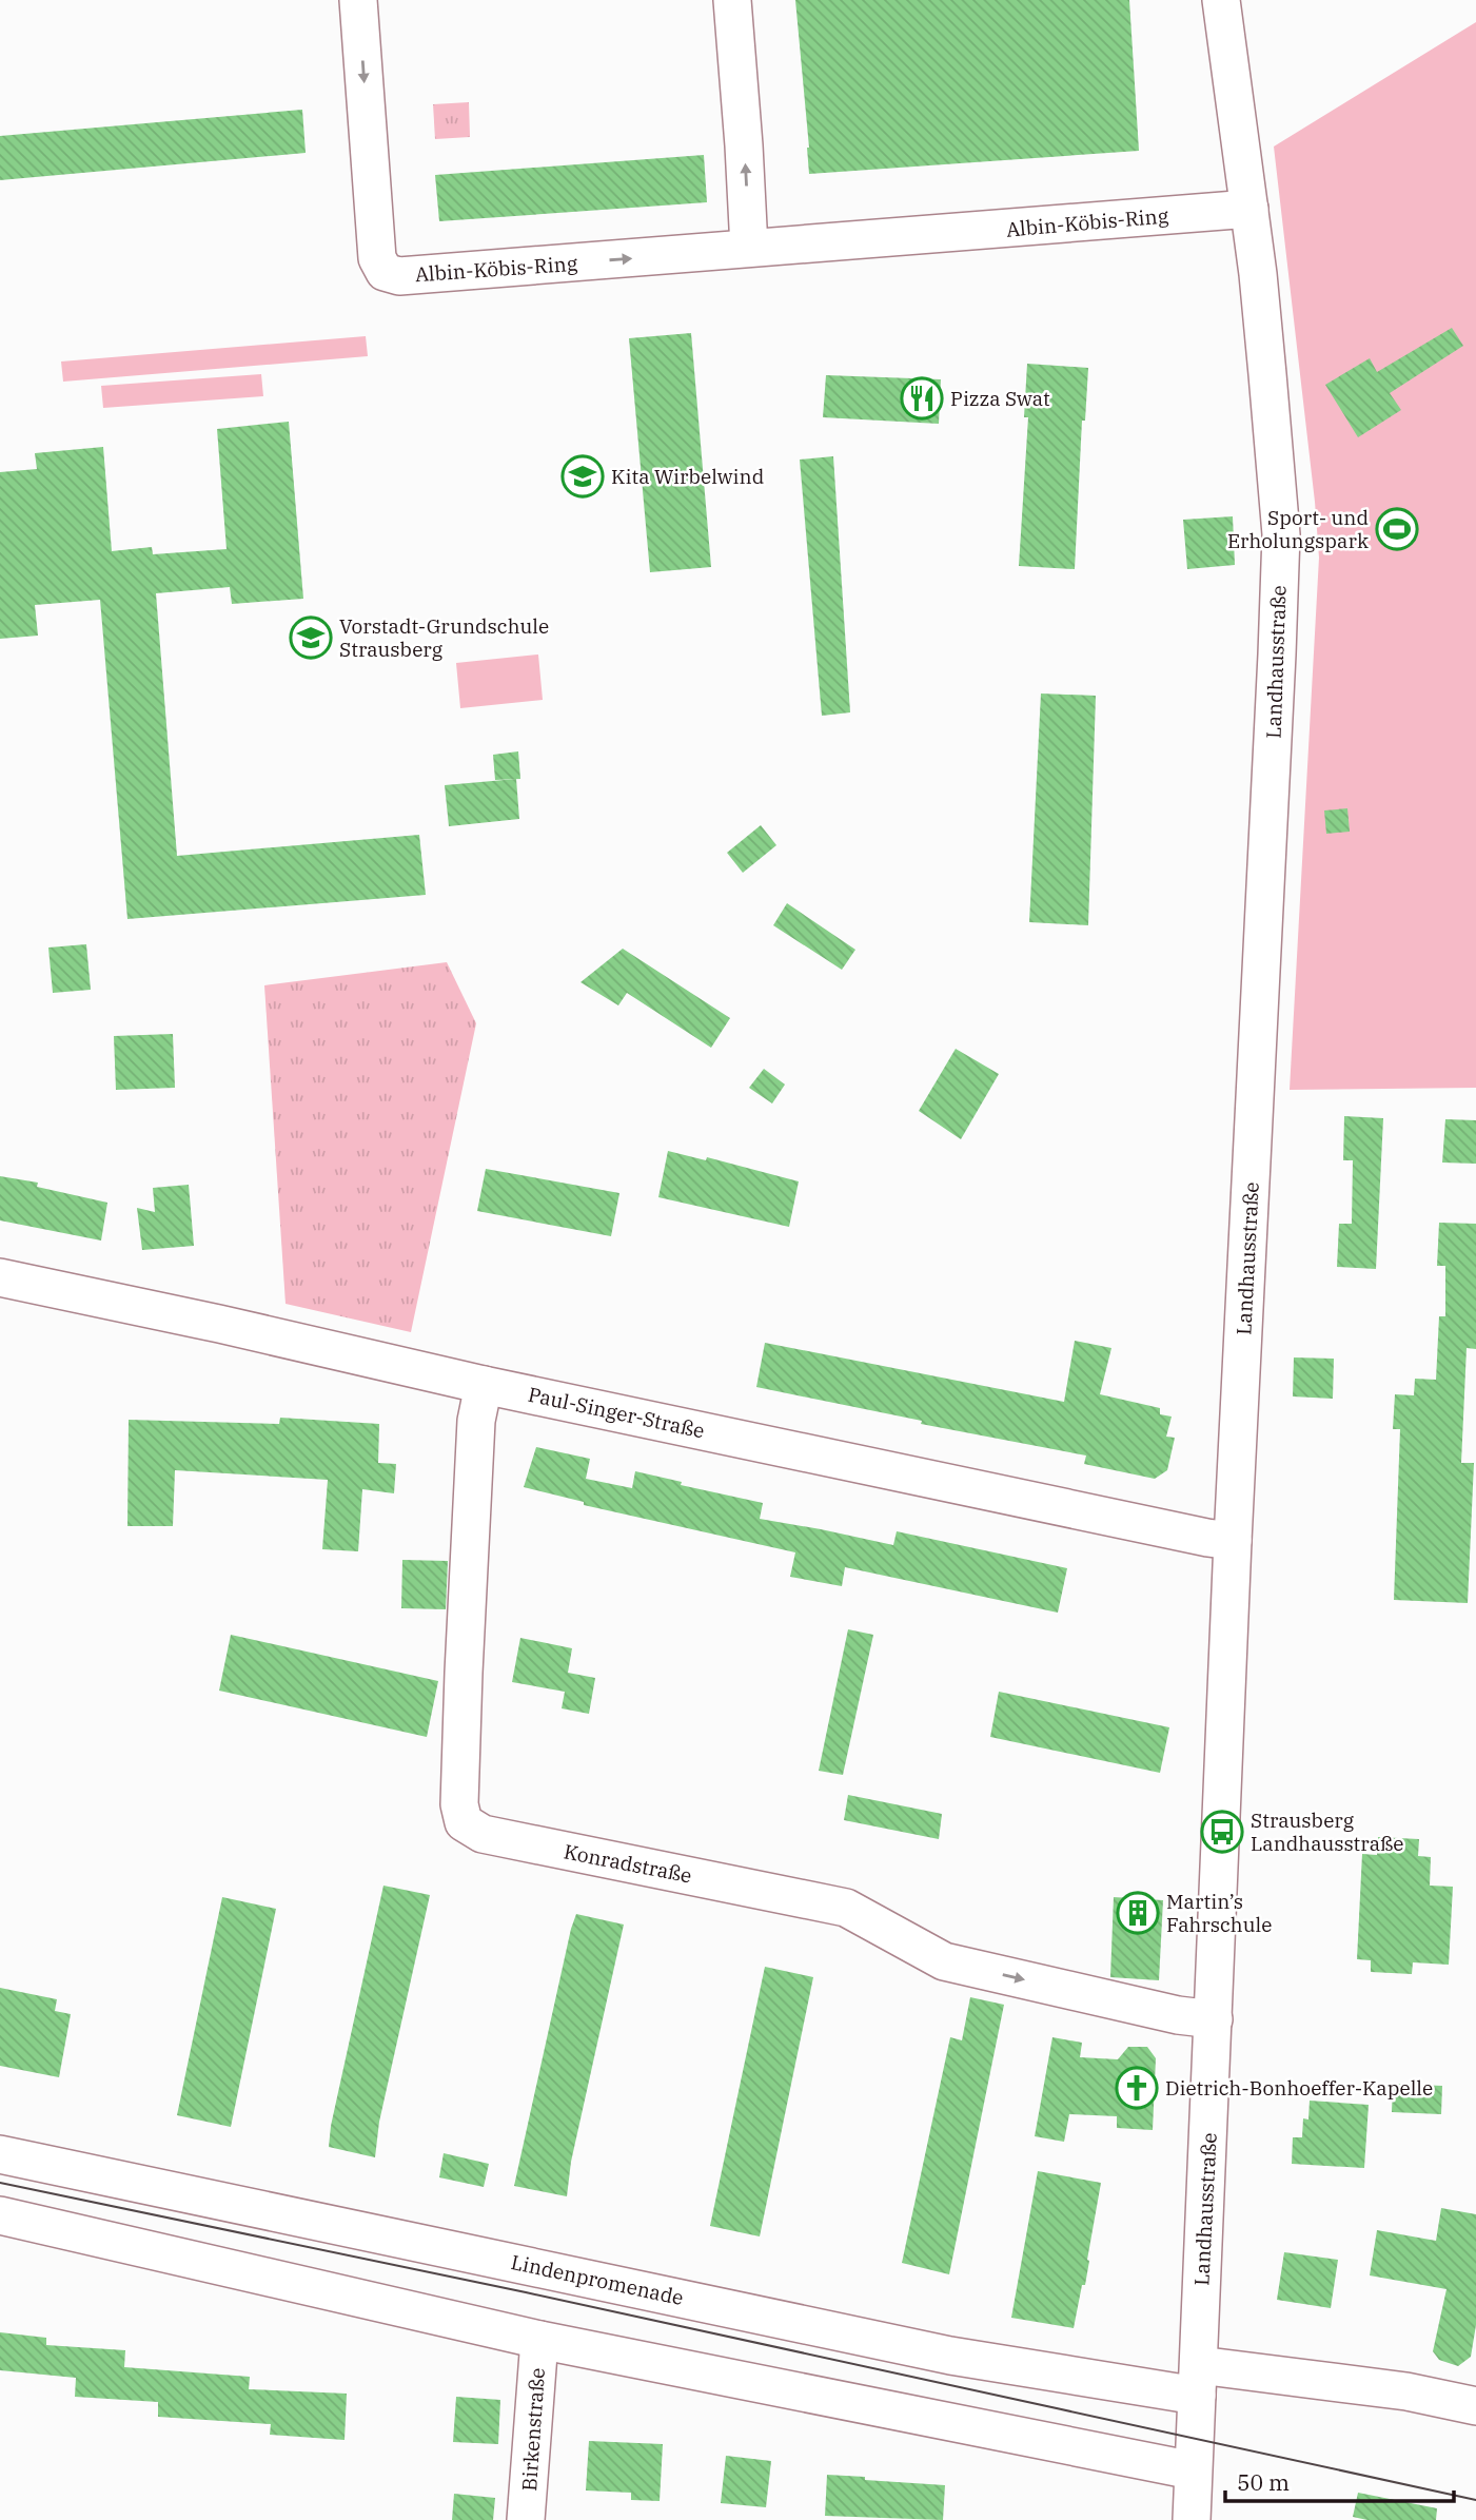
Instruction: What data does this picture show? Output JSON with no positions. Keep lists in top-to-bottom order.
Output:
{
  "streets": {
    "street": [
      "Albin-Köbis-Ring",
      "Landhausstraße",
      "Paul-Singer-Straße",
      "Konradstraße",
      "Lindenpromenade",
      "Birkenstraße"
    ]
  },
  "crossings": [
    ["Albin-Köbis-Ring", "Landhausstraße"],
    ["Landhausstraße", "Paul-Singer-Straße"],
    ["Landhausstraße", "Konradstraße"],
    ["Landhausstraße", "Lindenpromenade"],
    ["Paul-Singer-Straße", "Konradstraße"]
  ],
  "places": {
    "restaurant": ["Pizza Swat"],
    "school or university": ["Kita Wirbelwind", "Vorstadt-Grundschule Strausberg"],
    "sports": ["Sport- und Erholungspark"],
    "bus stop": ["Strausberg Landhausstraße"],
    "building": ["Martin’s Fahrschule"],
    "church": ["Dietrich-Bonhoeffer-Kapelle"]
  },
  "scale_bar": "50 m"
}
